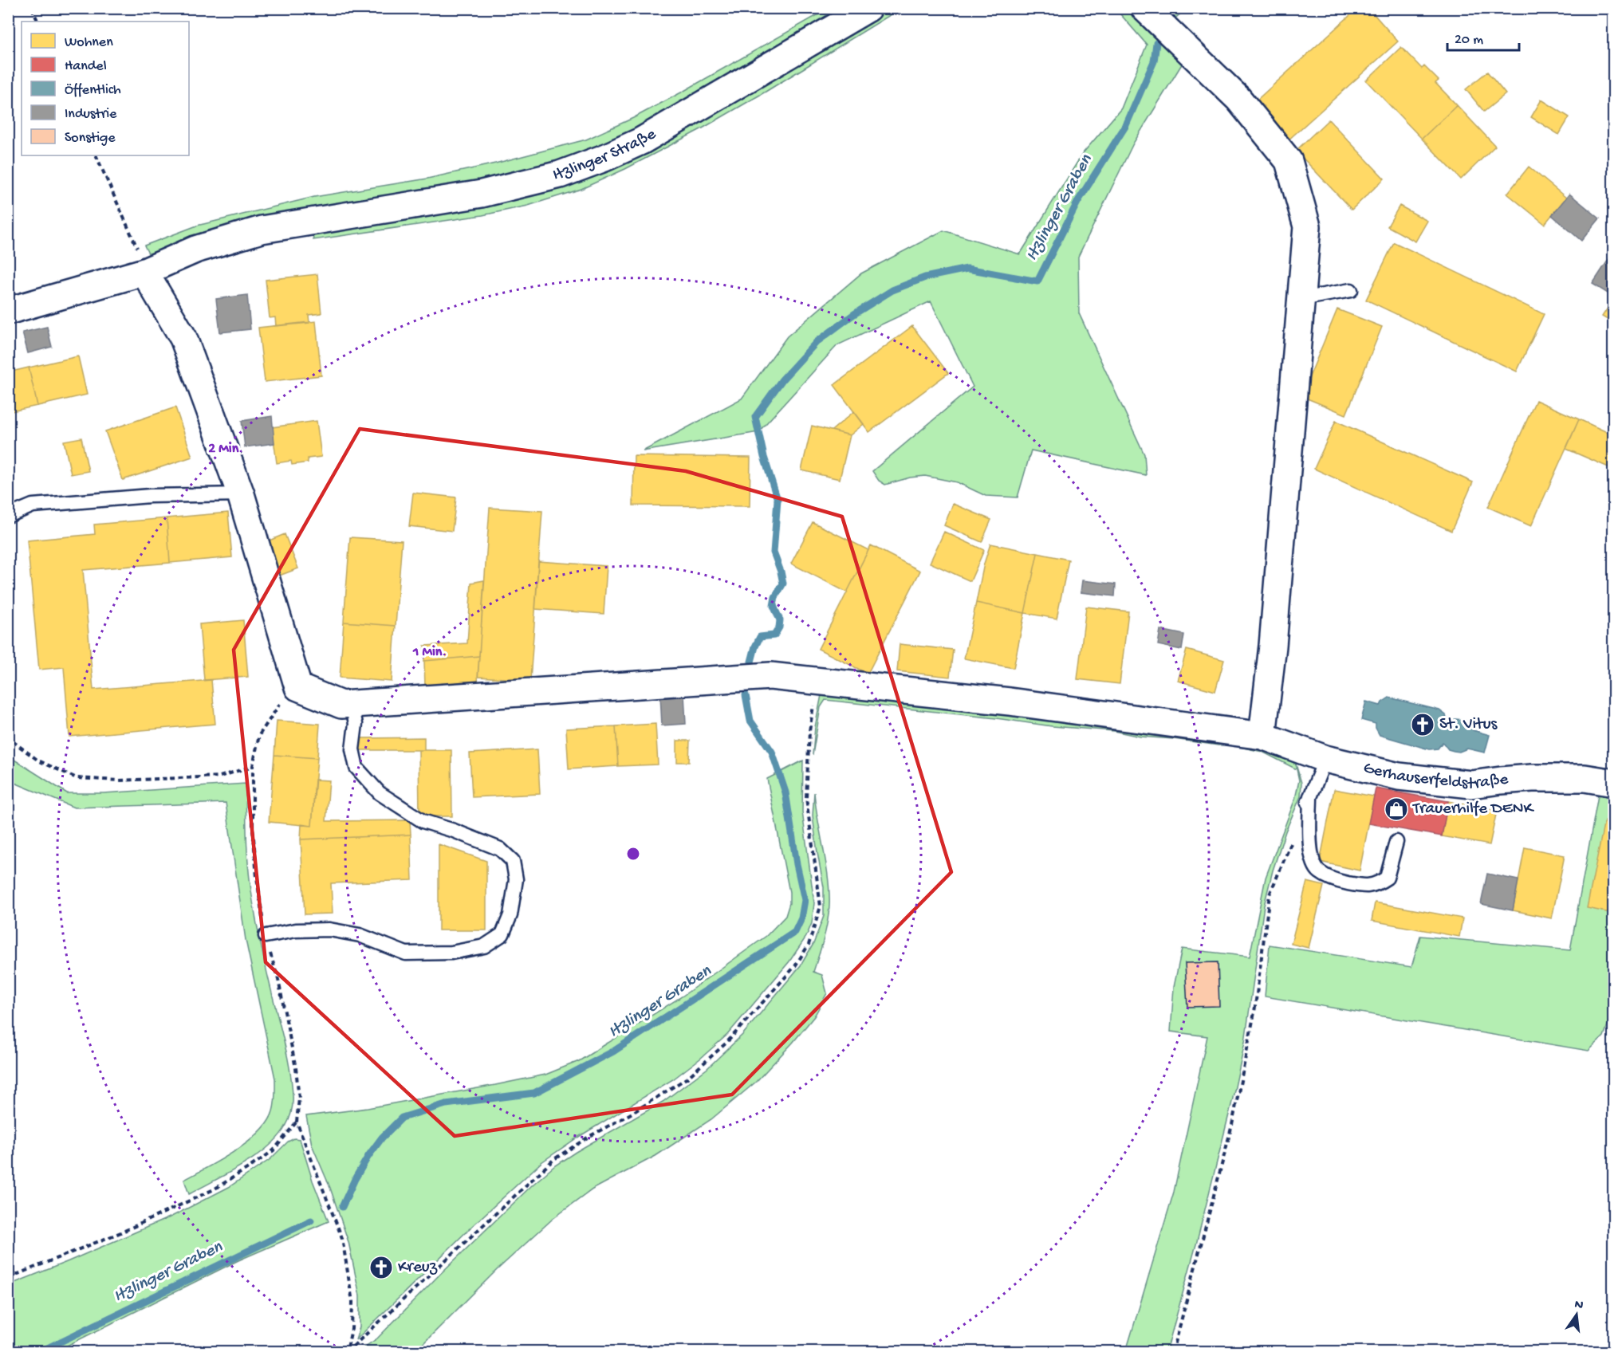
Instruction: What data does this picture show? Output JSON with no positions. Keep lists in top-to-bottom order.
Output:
{
  "streets": {
    "street": ["Itzlinger Straße", "Gerhauserfeldstraße"]
  },
  "water": ["Itzlinger Graben"],
  "places": {
    "church": ["St. Vitus", "Kreuz"],
    "shop": ["Trauerhilfe DENK"]
  },
  "legend": [
    "Wohnen",
    "Handel",
    "Öffentlich",
    "Industrie",
    "Sonstige"
  ],
  "scale_bar": "20 m",
  "north": "top",
  "rings": ["2 Min.", "1 Min."]
}
